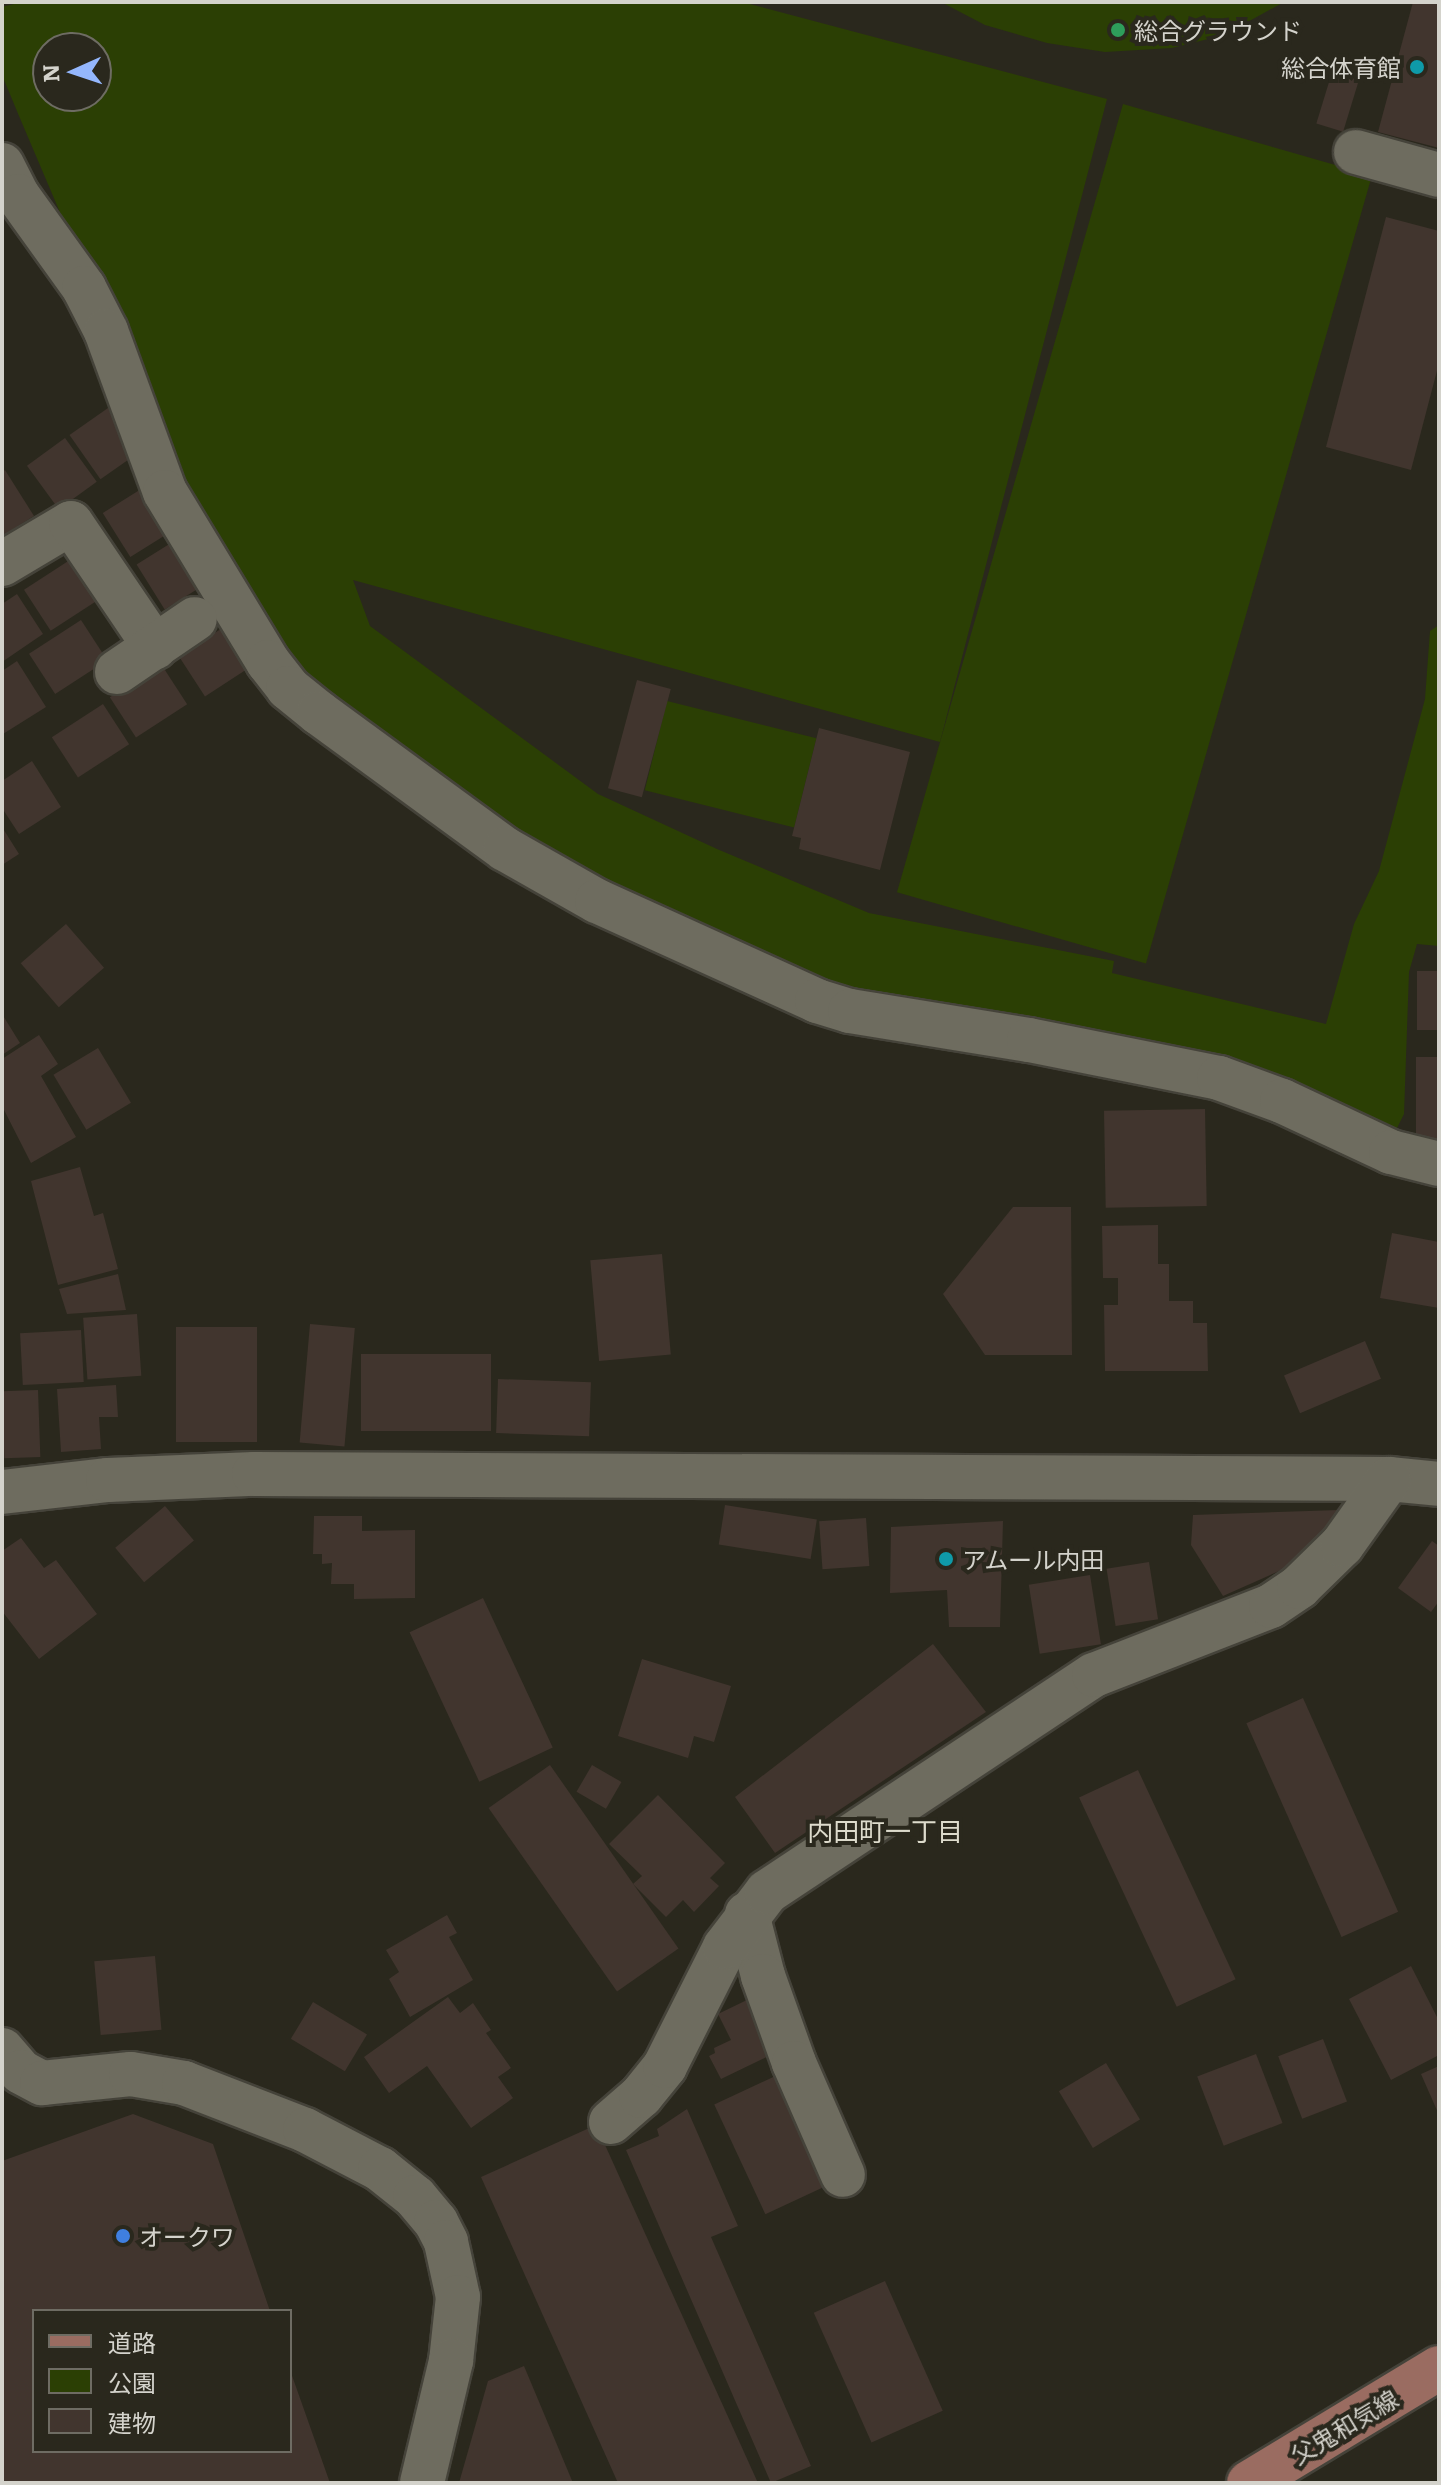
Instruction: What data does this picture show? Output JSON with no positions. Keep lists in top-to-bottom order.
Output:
{
  "streets": {
    "main road": ["父鬼和気線"]
  },
  "districts": ["内田町一丁目"],
  "places": [
    "総合グラウンド",
    "総合体育館",
    "アムール内田",
    "オークワ"
  ],
  "legend": ["道路", "公園", "建物"],
  "north": "left"
}
